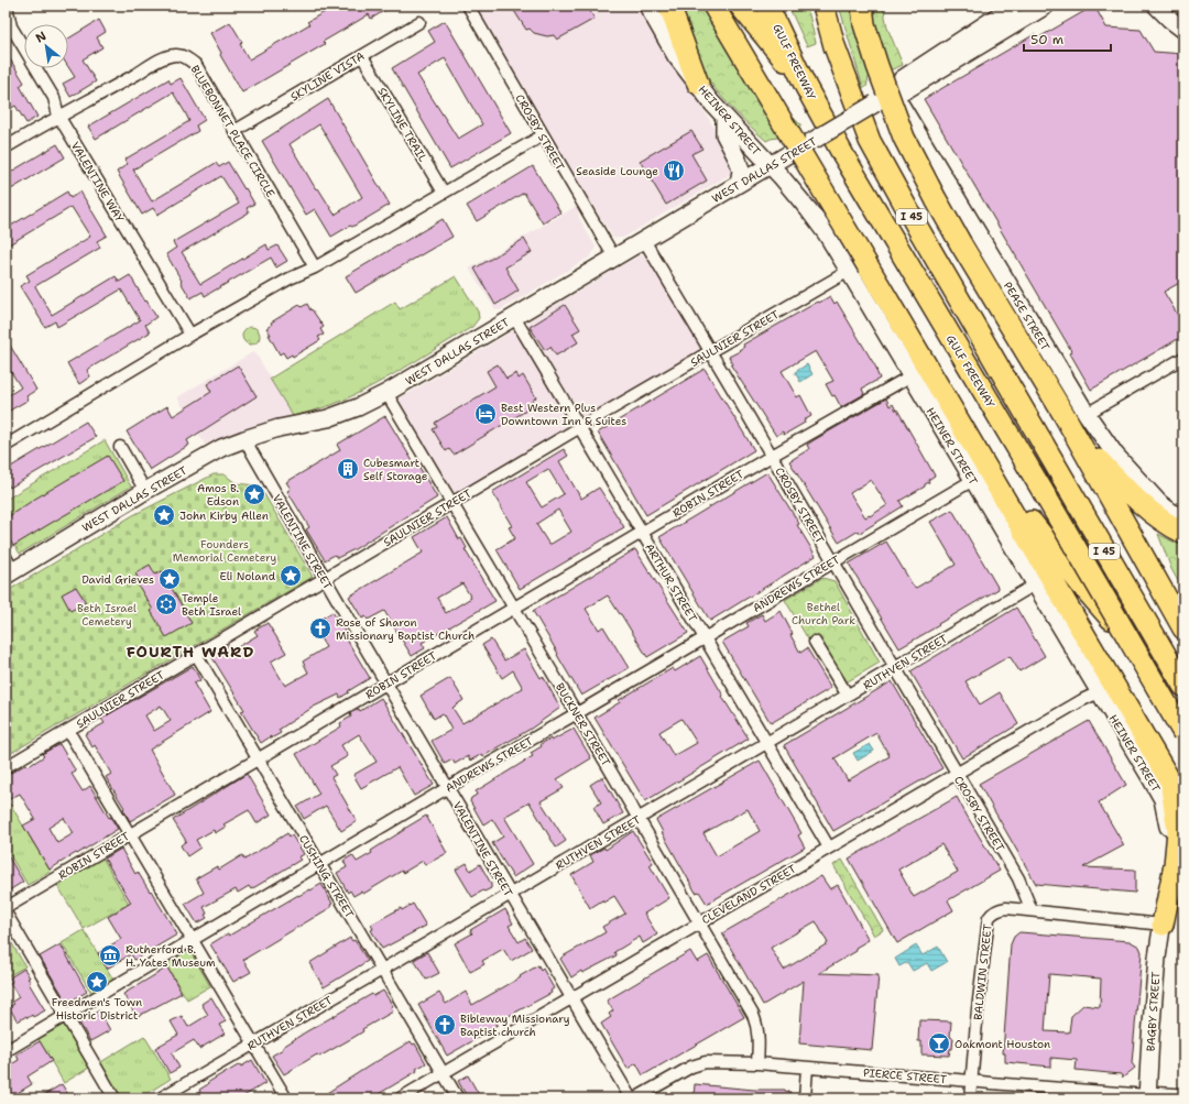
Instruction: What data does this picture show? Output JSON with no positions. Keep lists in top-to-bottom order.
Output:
{
  "streets": {
    "highway": ["GULF FREEWAY", "I 45"],
    "main road": [
      "HEINER STREET",
      "WEST DALLAS STREET",
      "PEASE STREET",
      "BAGBY STREET",
      "PIERCE STREET"
    ],
    "street": [
      "SKYLINE VISTA",
      "SKYLINE TRAIL",
      "BLUEBONNET PLACE CIRCLE",
      "CROSBY STREET",
      "VALENTINE WAY",
      "SAULNIER STREET",
      "ROBIN STREET",
      "VALENTINE STREET",
      "ARTHUR STREET",
      "ANDREWS STREET",
      "RUTHVEN STREET",
      "BUCKNER STREET",
      "CUSHING STREET",
      "CLEVELAND STREET",
      "BALDWIN STREET"
    ]
  },
  "crossings": [
    ["SKYLINE VISTA", "SKYLINE TRAIL"],
    ["SKYLINE VISTA", "BLUEBONNET PLACE CIRCLE"],
    ["HEINER STREET", "WEST DALLAS STREET"],
    ["HEINER STREET", "SAULNIER STREET"],
    ["HEINER STREET", "ROBIN STREET"],
    ["HEINER STREET", "ANDREWS STREET"],
    ["HEINER STREET", "RUTHVEN STREET"],
    ["HEINER STREET", "CLEVELAND STREET"],
    ["HEINER STREET", "BALDWIN STREET"],
    ["HEINER STREET", "BAGBY STREET"],
    ["BLUEBONNET PLACE CIRCLE", "VALENTINE WAY"],
    ["CROSBY STREET", "WEST DALLAS STREET"],
    ["CROSBY STREET", "SAULNIER STREET"],
    ["CROSBY STREET", "ROBIN STREET"],
    ["CROSBY STREET", "ANDREWS STREET"],
    ["CROSBY STREET", "RUTHVEN STREET"],
    ["CROSBY STREET", "CLEVELAND STREET"],
    ["CROSBY STREET", "BALDWIN STREET"],
    ["WEST DALLAS STREET", "PEASE STREET"],
    ["WEST DALLAS STREET", "VALENTINE STREET"],
    ["WEST DALLAS STREET", "ARTHUR STREET"],
    ["WEST DALLAS STREET", "BUCKNER STREET"],
    ["SAULNIER STREET", "VALENTINE STREET"],
    ["SAULNIER STREET", "ARTHUR STREET"],
    ["SAULNIER STREET", "BUCKNER STREET"],
    ["SAULNIER STREET", "CUSHING STREET"],
    ["ROBIN STREET", "VALENTINE STREET"],
    ["ROBIN STREET", "ARTHUR STREET"],
    ["ROBIN STREET", "BUCKNER STREET"],
    ["ROBIN STREET", "CUSHING STREET"],
    ["VALENTINE STREET", "ANDREWS STREET"],
    ["VALENTINE STREET", "RUTHVEN STREET"],
    ["VALENTINE STREET", "CLEVELAND STREET"],
    ["ARTHUR STREET", "ANDREWS STREET"],
    ["ARTHUR STREET", "RUTHVEN STREET"],
    ["ARTHUR STREET", "CLEVELAND STREET"],
    ["ANDREWS STREET", "BUCKNER STREET"],
    ["ANDREWS STREET", "CUSHING STREET"],
    ["RUTHVEN STREET", "BUCKNER STREET"],
    ["RUTHVEN STREET", "CUSHING STREET"],
    ["BUCKNER STREET", "CLEVELAND STREET"],
    ["BUCKNER STREET", "PIERCE STREET"],
    ["CUSHING STREET", "CLEVELAND STREET"],
    ["BALDWIN STREET", "BAGBY STREET"],
    ["BALDWIN STREET", "PIERCE STREET"],
    ["BAGBY STREET", "PIERCE STREET"]
  ],
  "districts": ["FOURTH WARD"],
  "parks": ["Founders Memorial Cemetery", "Bethel Church Park", "Beth Israel Cemetery"],
  "places": {
    "restaurant": ["Seaside Lounge"],
    "hotel": ["Best Western Plus Downtown Inn & Suites"],
    "building": ["Cubesmart Self Storage"],
    "place": [
      "Amos B. Edson",
      "John Kirby Allen",
      "Eli Noland",
      "David Grieves",
      "Freedmen's Town Historic District"
    ],
    "synagogue": ["Temple Beth Israel"],
    "church": ["Rose of Sharon Missionary Baptist Church", "Bibleway Missionary Baptist church"],
    "museum": ["Rutherford B. H. Yates Museum"],
    "bar": ["Oakmont Houston"]
  },
  "scale_bar": "50 m",
  "north": "top left"
}
